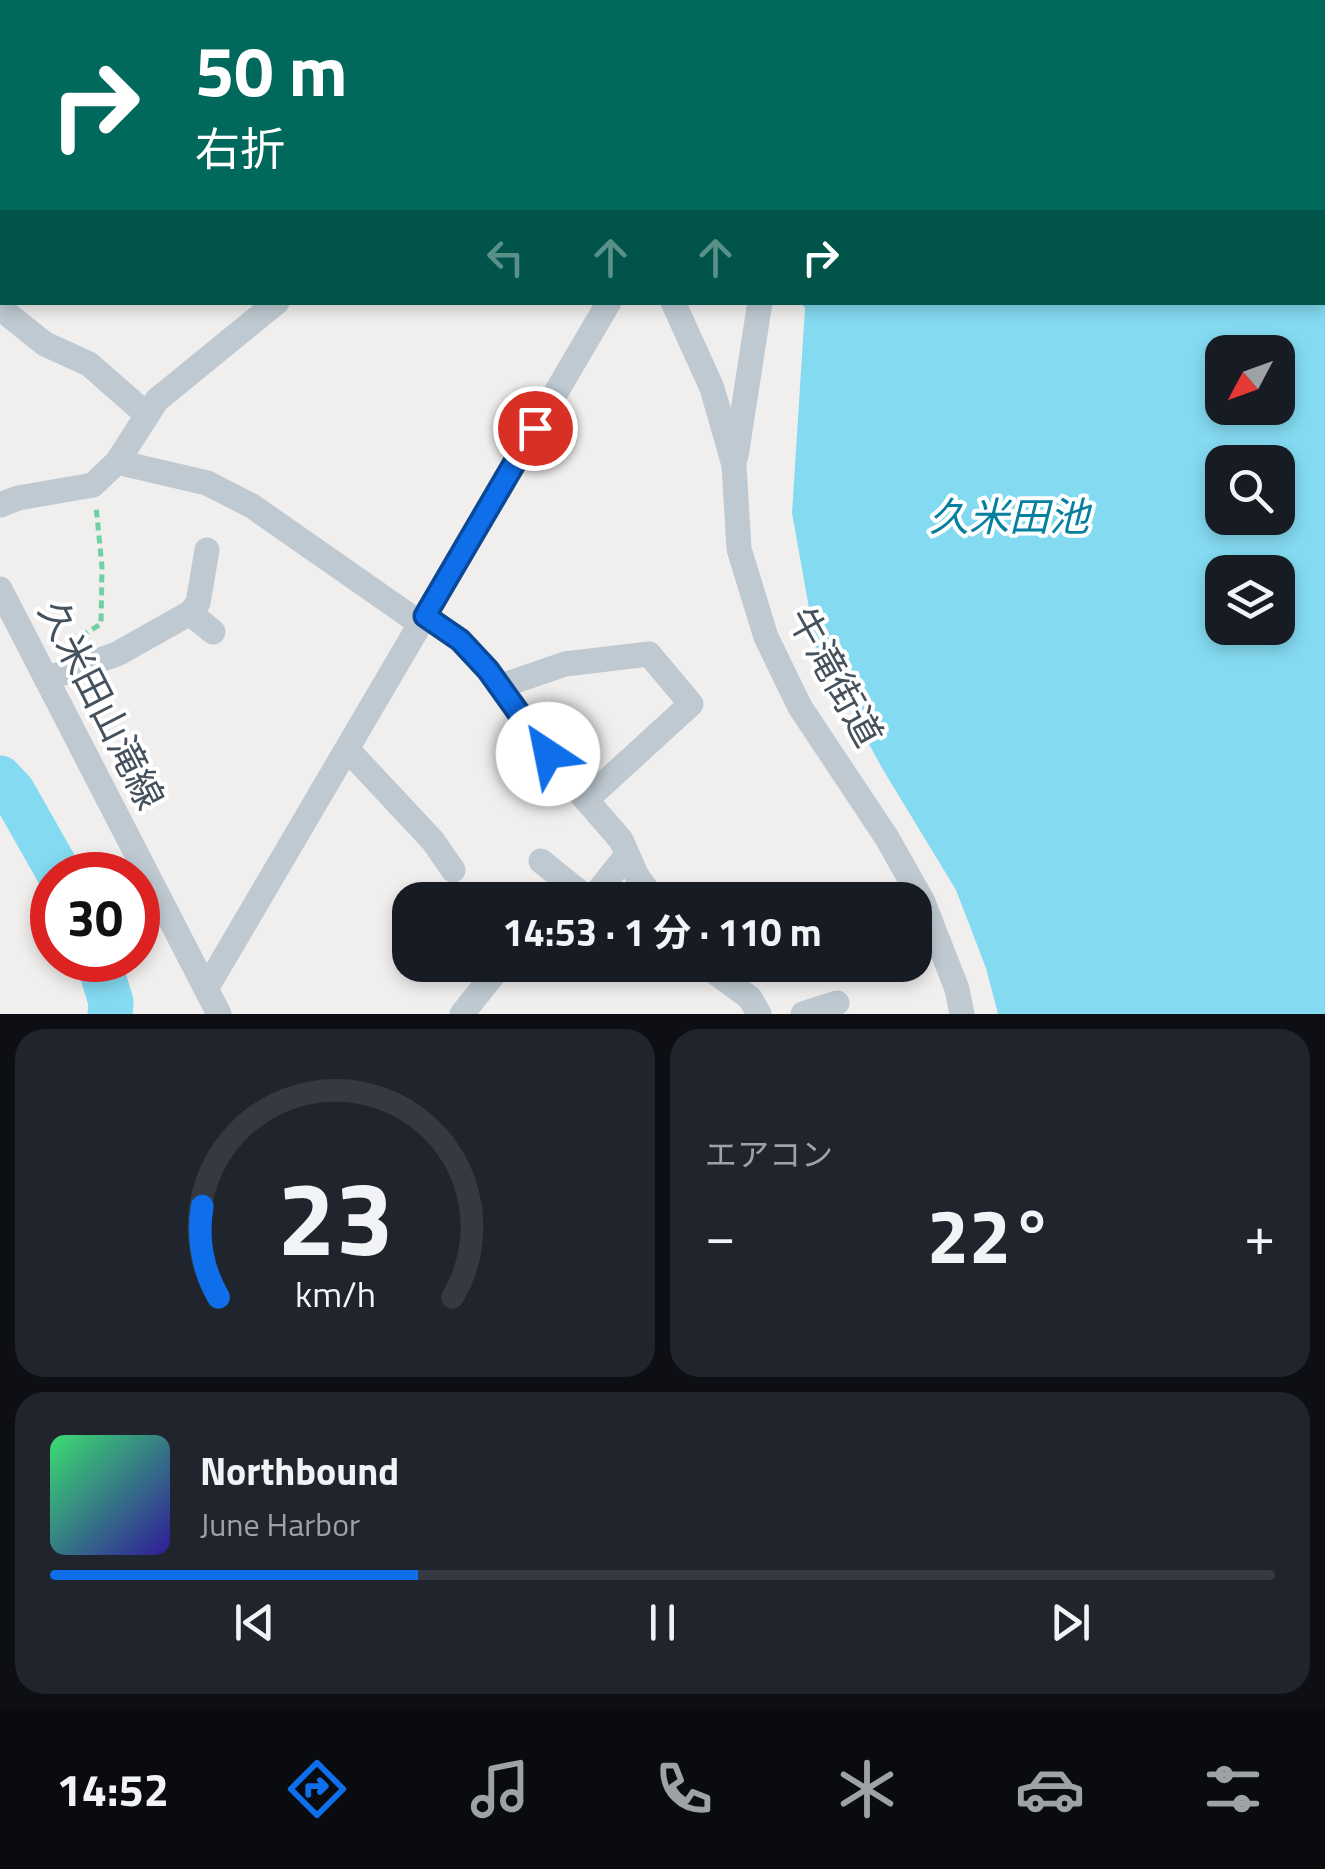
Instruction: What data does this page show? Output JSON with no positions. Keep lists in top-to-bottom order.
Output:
{
  "streets": {
    "street": ["牛滝街道", "久米田山滝線"]
  },
  "water": ["久米田池"],
  "north": "bottom left",
  "page": {
    "turn": ["50 m", "右折"],
    "limit": "30",
    "trip": "14:53 · 1 分 · 110 m",
    "tile": "エアコン",
    "heat": ["−", "22°", "+"],
    "song": ["Northbound", "June Harbor"],
    "tabs": "14:52",
    "gauge": ["23", "km/h"]
  }
}
